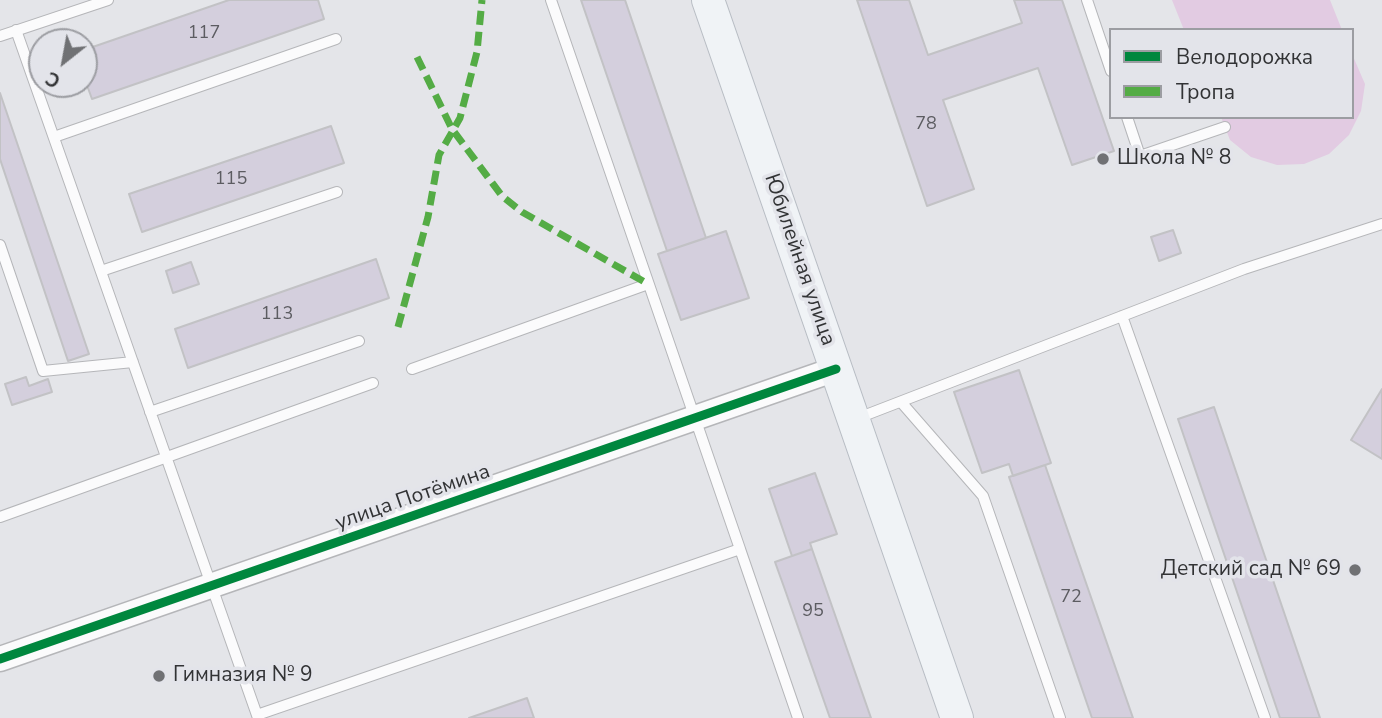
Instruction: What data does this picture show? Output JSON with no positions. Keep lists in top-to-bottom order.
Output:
{
  "streets": {
    "main road": ["Юбилейная улица"],
    "street": ["улица Потёмина"]
  },
  "crossings": [
    ["Юбилейная улица", "улица Потёмина"]
  ],
  "places": ["Школа № 8", "Детский сад № 69", "Гимназия № 9"],
  "house_numbers": [
    "117",
    "78",
    "115",
    "113",
    "72",
    "95"
  ],
  "legend": ["Велодорожка", "Тропа"],
  "north": "bottom left"
}
